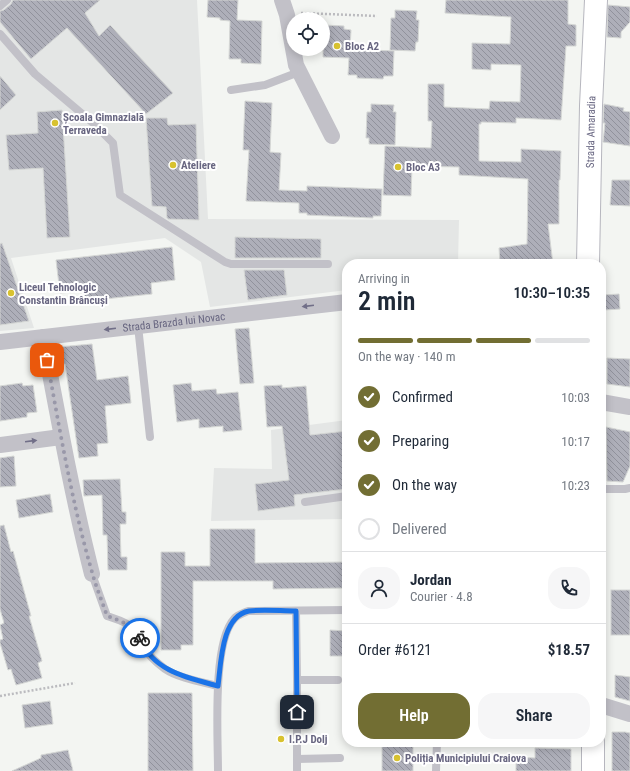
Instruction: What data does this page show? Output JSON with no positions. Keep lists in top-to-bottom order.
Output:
{
  "streets": {
    "main road": ["Strada Amaradia"],
    "street": ["Strada Brazda lui Novac"]
  },
  "one_way": ["Strada Brazda lui Novac"],
  "places": [
    "Bloc A2",
    "Școala Gimnazială Terraveda",
    "Ateliere",
    "Bloc A3",
    "Liceul Tehnologic Constantin Brâncuși",
    "I.P.J Dolj",
    "Poliția Municipiului Craiova"
  ],
  "page": {
    "heading": ["2 min", "Arriving in", "10:30–10:35"],
    "panel": [
      "Jordan",
      "Courier · 4.8",
      "Order #6121",
      "$18.57"
    ],
    "bar": "On the way · 140 m",
    "list": [
      ["Confirmed", "10:03"],
      ["Preparing", "10:17"],
      ["On the way", "10:23"],
      "Delivered"
    ],
    "buttons": ["Help", "Share"]
  }
}
